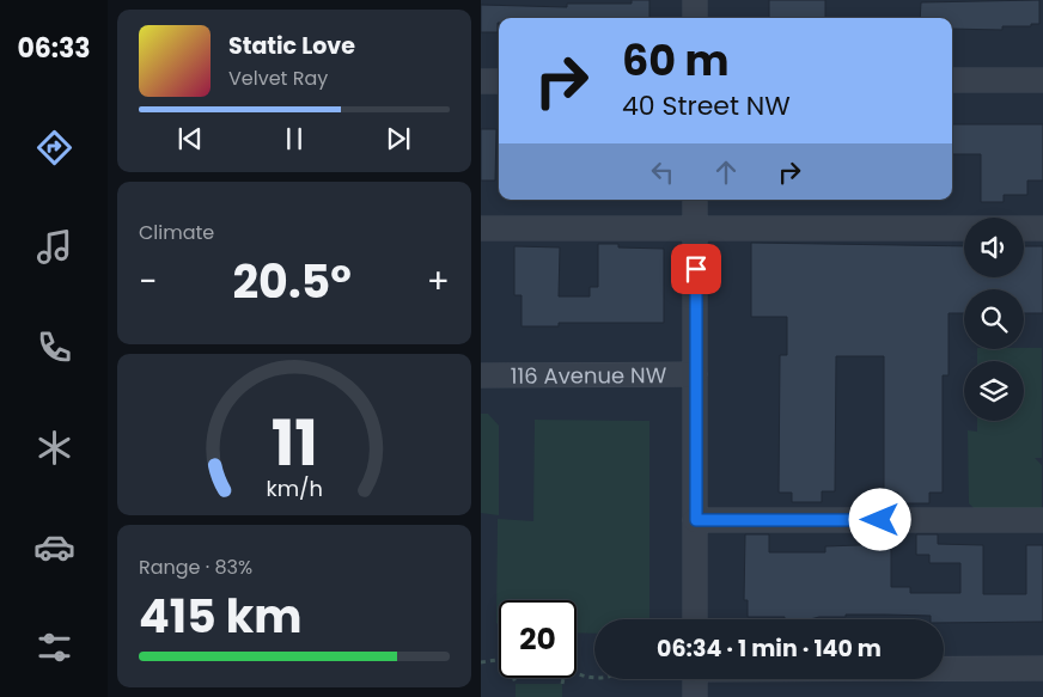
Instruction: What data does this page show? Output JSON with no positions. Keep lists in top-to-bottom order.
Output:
{
  "streets": {
    "street": ["116 Avenue NW"]
  },
  "page": {
    "tabs": "06:33",
    "turn": ["60 m", "40 Street NW"],
    "song": ["Static Love", "Velvet Ray"],
    "tile": [
      "Climate",
      ["Range · 83%", "415 km"]
    ],
    "heat": ["−", "20.5°", "+"],
    "limit": "20",
    "trip": "06:34 · 1 min · 140 m",
    "gauge": ["11", "km/h"]
  }
}
